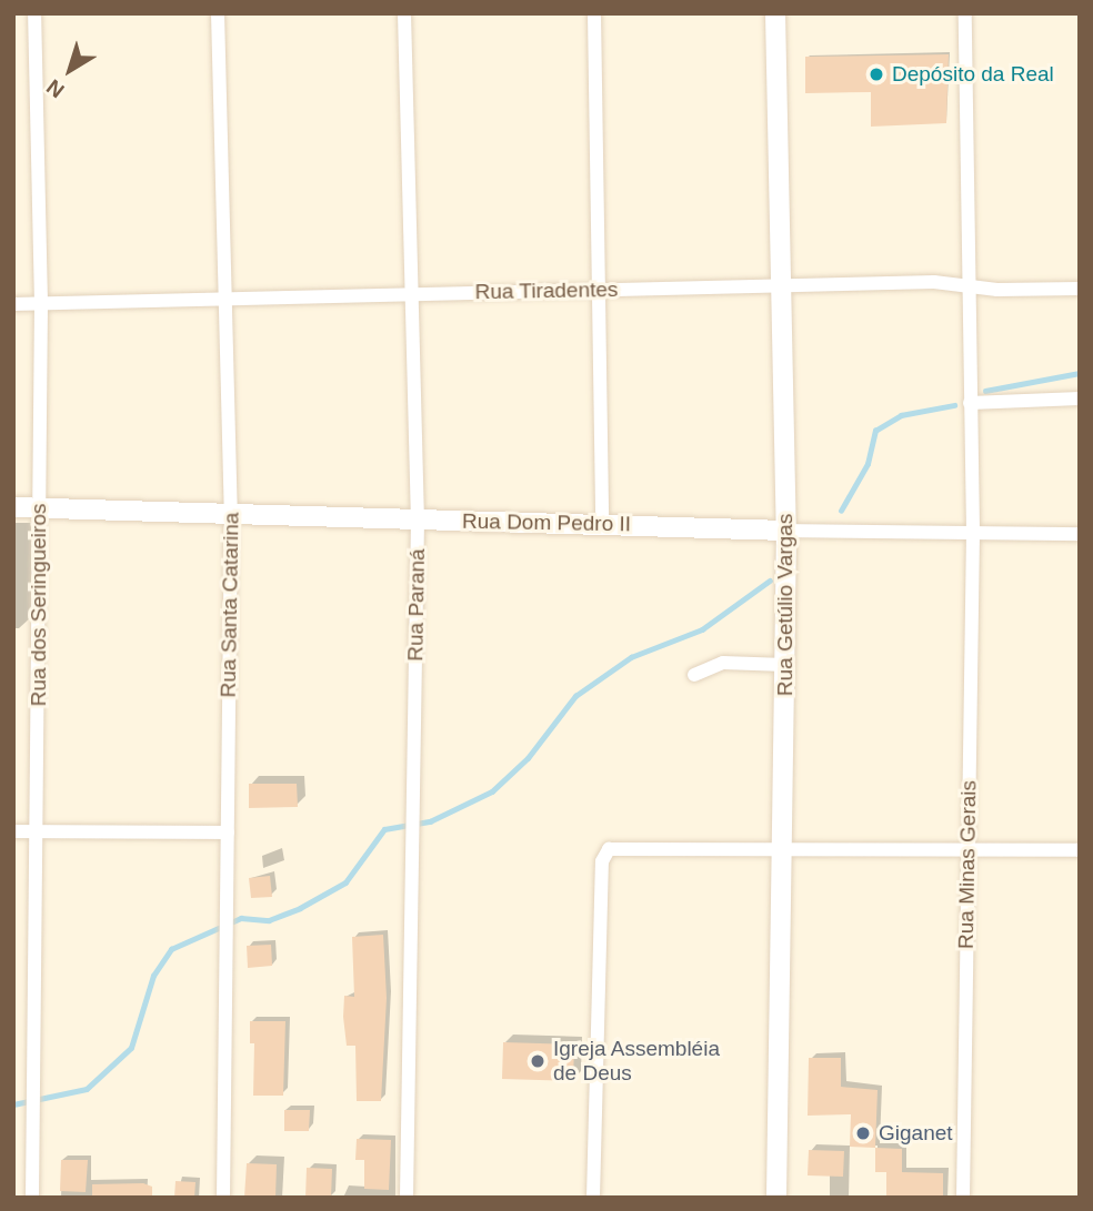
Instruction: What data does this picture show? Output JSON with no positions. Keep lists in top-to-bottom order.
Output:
{
  "streets": {
    "street": [
      "Rua Tiradentes",
      "Rua Dom Pedro II",
      "Rua dos Seringueiros",
      "Rua Santa Catarina",
      "Rua Paraná",
      "Rua Getúlio Vargas",
      "Rua Minas Gerais"
    ]
  },
  "crossings": [
    ["Rua Tiradentes", "Rua dos Seringueiros"],
    ["Rua Tiradentes", "Rua Santa Catarina"],
    ["Rua Tiradentes", "Rua Paraná"],
    ["Rua Tiradentes", "Rua Getúlio Vargas"],
    ["Rua Tiradentes", "Rua Minas Gerais"],
    ["Rua Dom Pedro II", "Rua dos Seringueiros"],
    ["Rua Dom Pedro II", "Rua Santa Catarina"],
    ["Rua Dom Pedro II", "Rua Paraná"],
    ["Rua Dom Pedro II", "Rua Getúlio Vargas"],
    ["Rua Dom Pedro II", "Rua Minas Gerais"]
  ],
  "places": ["Depósito da Real", "Igreja Assembléia de Deus", "Giganet"],
  "north": "bottom left"
}
